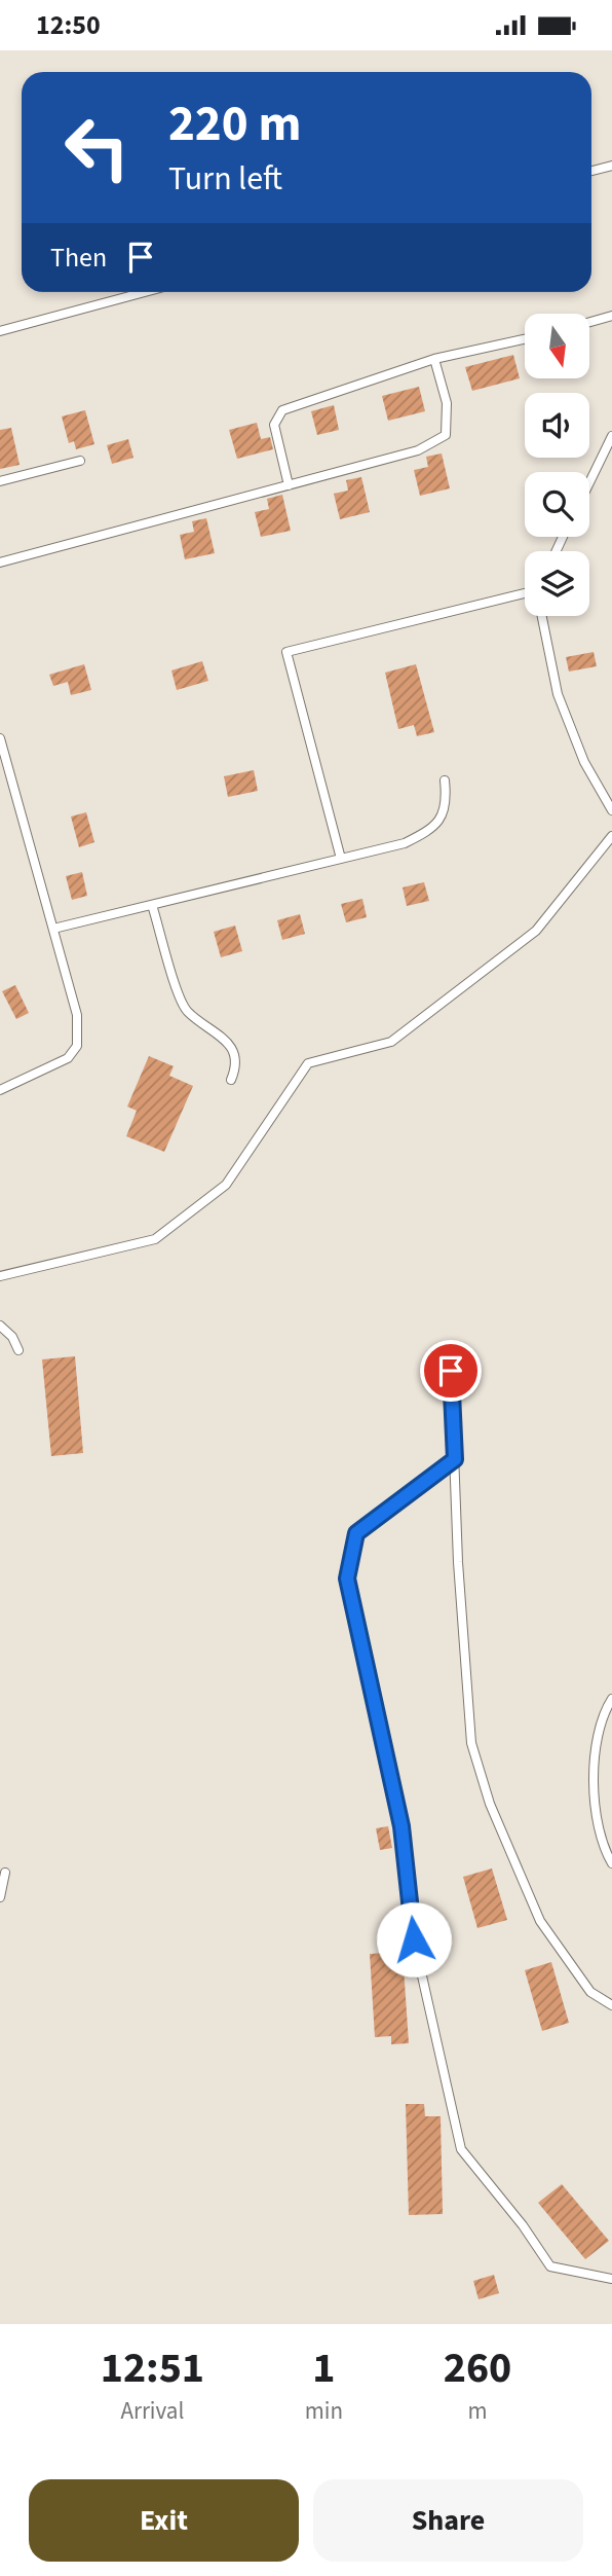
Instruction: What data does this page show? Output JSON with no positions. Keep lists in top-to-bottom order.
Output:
{
  "north": "bottom",
  "page": {
    "status": "12:50",
    "turn": ["220 m", "Turn left"],
    "then": "Then",
    "eta": [
      "12:51",
      "Arrival",
      "1",
      "min",
      "260",
      "m"
    ],
    "buttons": ["Exit", "Share"]
  }
}
